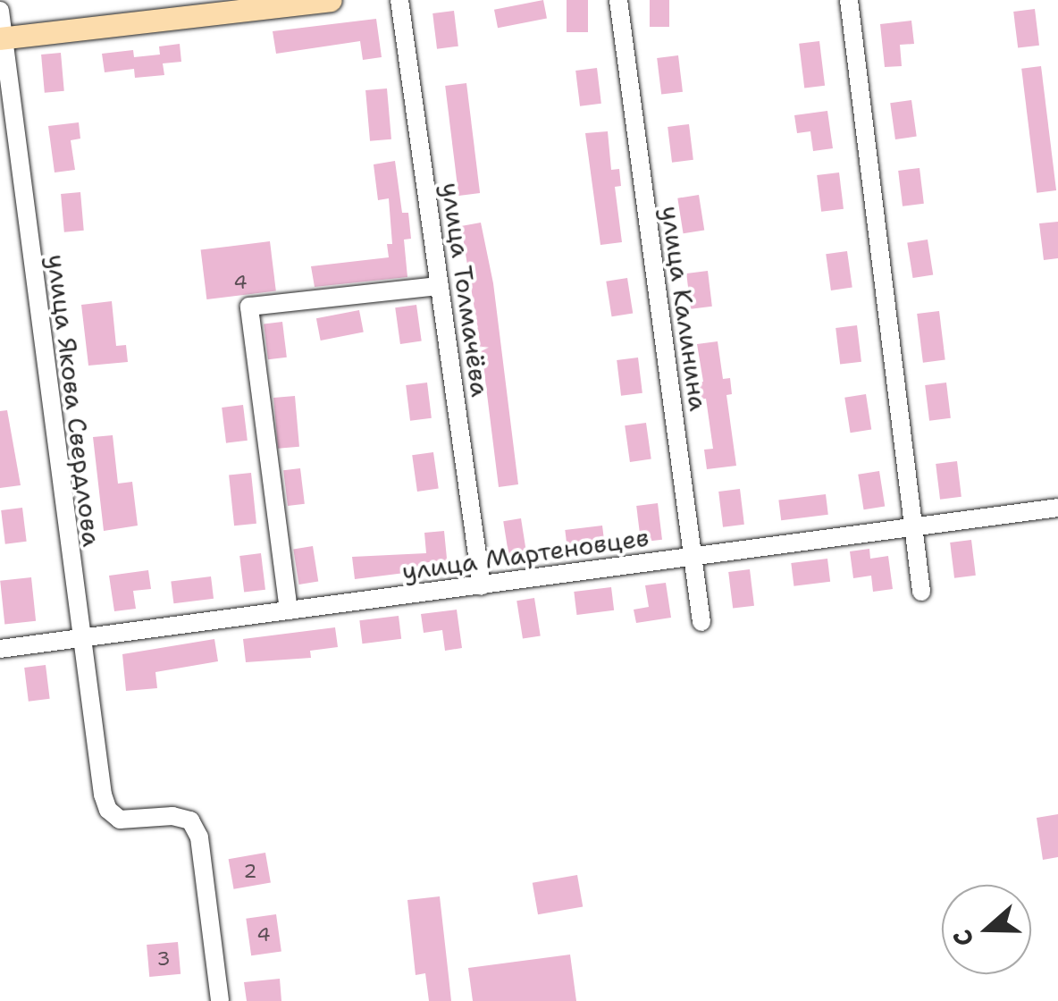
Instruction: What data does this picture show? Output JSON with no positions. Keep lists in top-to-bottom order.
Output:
{
  "streets": {
    "street": [
      "улица Толмачёва",
      "улица Калинина",
      "улица Якова Свердлова",
      "улица Мартеновцев"
    ]
  },
  "crossings": [
    ["улица Толмачёва", "улица Мартеновцев"],
    ["улица Калинина", "улица Мартеновцев"],
    ["улица Якова Свердлова", "улица Мартеновцев"]
  ],
  "house_numbers": [
    "4",
    "2",
    "4",
    "3"
  ],
  "north": "left"
}
